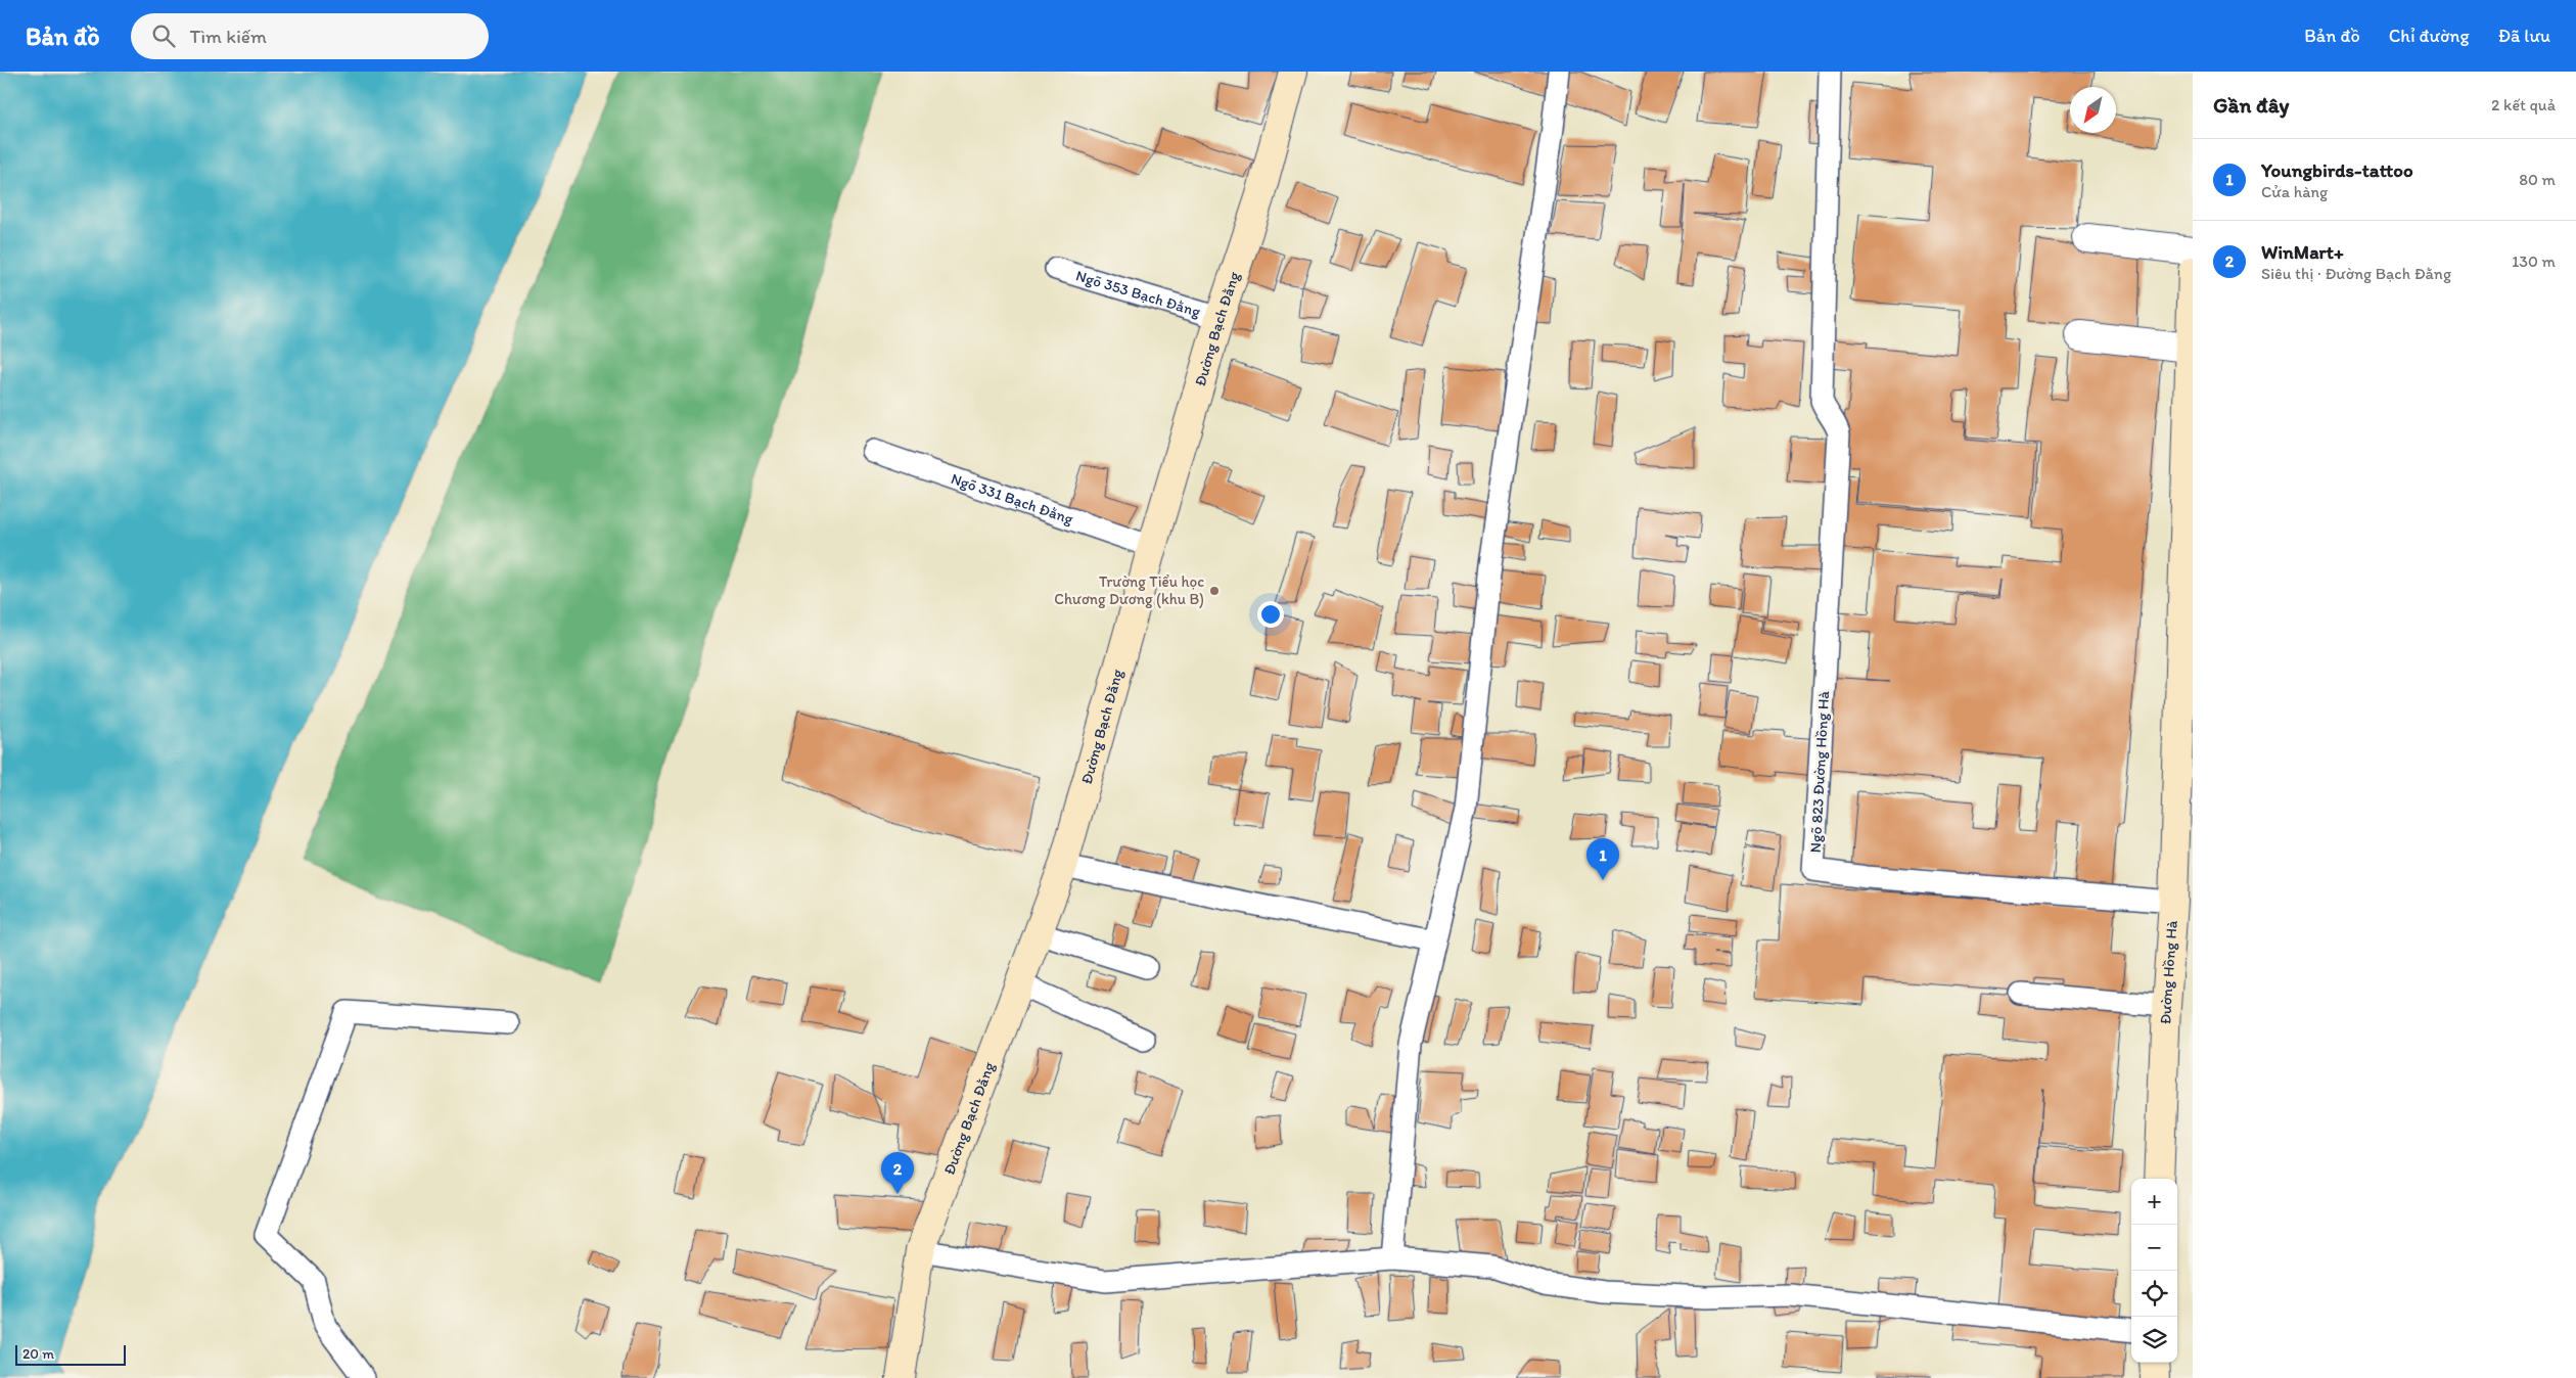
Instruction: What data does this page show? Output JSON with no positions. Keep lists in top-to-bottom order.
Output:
{
  "streets": {
    "street": ["Đường Bạch Đằng", "Đường Hồng Hà"],
    "lane": ["Ngõ 353 Bạch Đằng", "Ngõ 331 Bạch Đằng", "Ngõ 823 Đường Hồng Hà"]
  },
  "crossings": [
    ["Ngõ 353 Bạch Đằng", "Đường Bạch Đằng"],
    ["Đường Bạch Đằng", "Ngõ 331 Bạch Đằng"],
    ["Ngõ 823 Đường Hồng Hà", "Đường Hồng Hà"]
  ],
  "places": ["Trường Tiểu học Chương Dương (khu B)"],
  "scale_bar": "20 m",
  "north": "bottom left",
  "page": {
    "header": "Bản đồ",
    "search": "Tìm kiếm",
    "nav": ["Bản đồ", "Chỉ đường", "Đã lưu"],
    "heading": ["Gần đây", "2 kết quả"],
    "list": [
      {
        "mark": "1",
        "name": "Youngbirds-tattoo",
        "note": "Cửa hàng",
        "value": "80 m"
      },
      {
        "mark": "2",
        "name": "WinMart+",
        "note": "Siêu thị · Đường Bạch Đằng",
        "value": "130 m"
      }
    ],
    "pins": ["1", "2"],
    "map_buttons": ["+", "−"],
    "scale": "20 m"
  }
}
